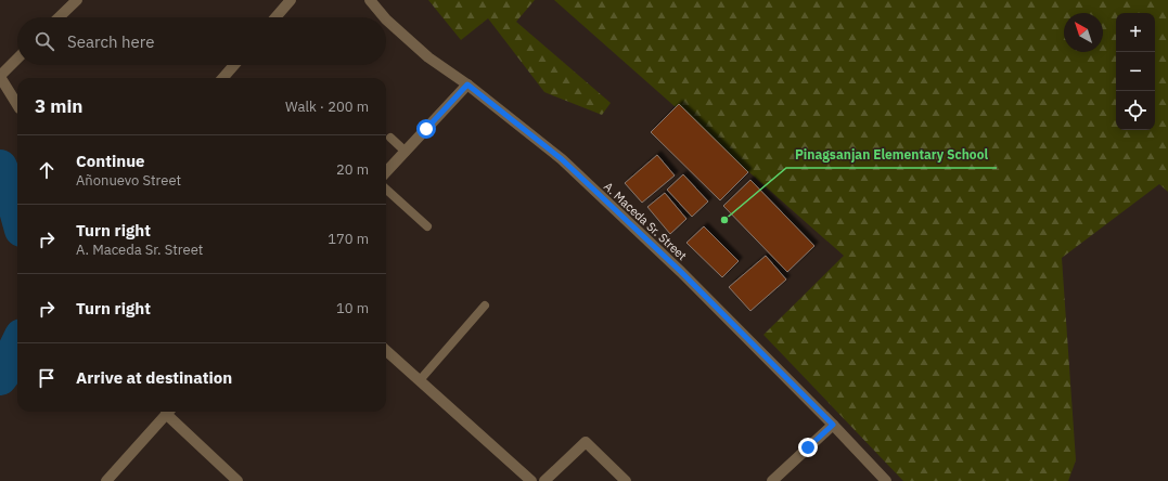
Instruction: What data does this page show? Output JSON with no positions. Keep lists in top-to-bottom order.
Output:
{
  "streets": {
    "street": ["A. Maceda Sr. Street"]
  },
  "places": ["Pinagsanjan Elementary School"],
  "north": "top left",
  "page": {
    "map_buttons": ["+", "−"],
    "search": "Search here",
    "heading": ["3 min", "Walk · 200 m"],
    "list": [
      ["Continue", "Añonuevo Street", "20 m"],
      ["Turn right", "A. Maceda Sr. Street", "170 m"],
      ["Turn right", "10 m"],
      "Arrive at destination"
    ]
  }
}
